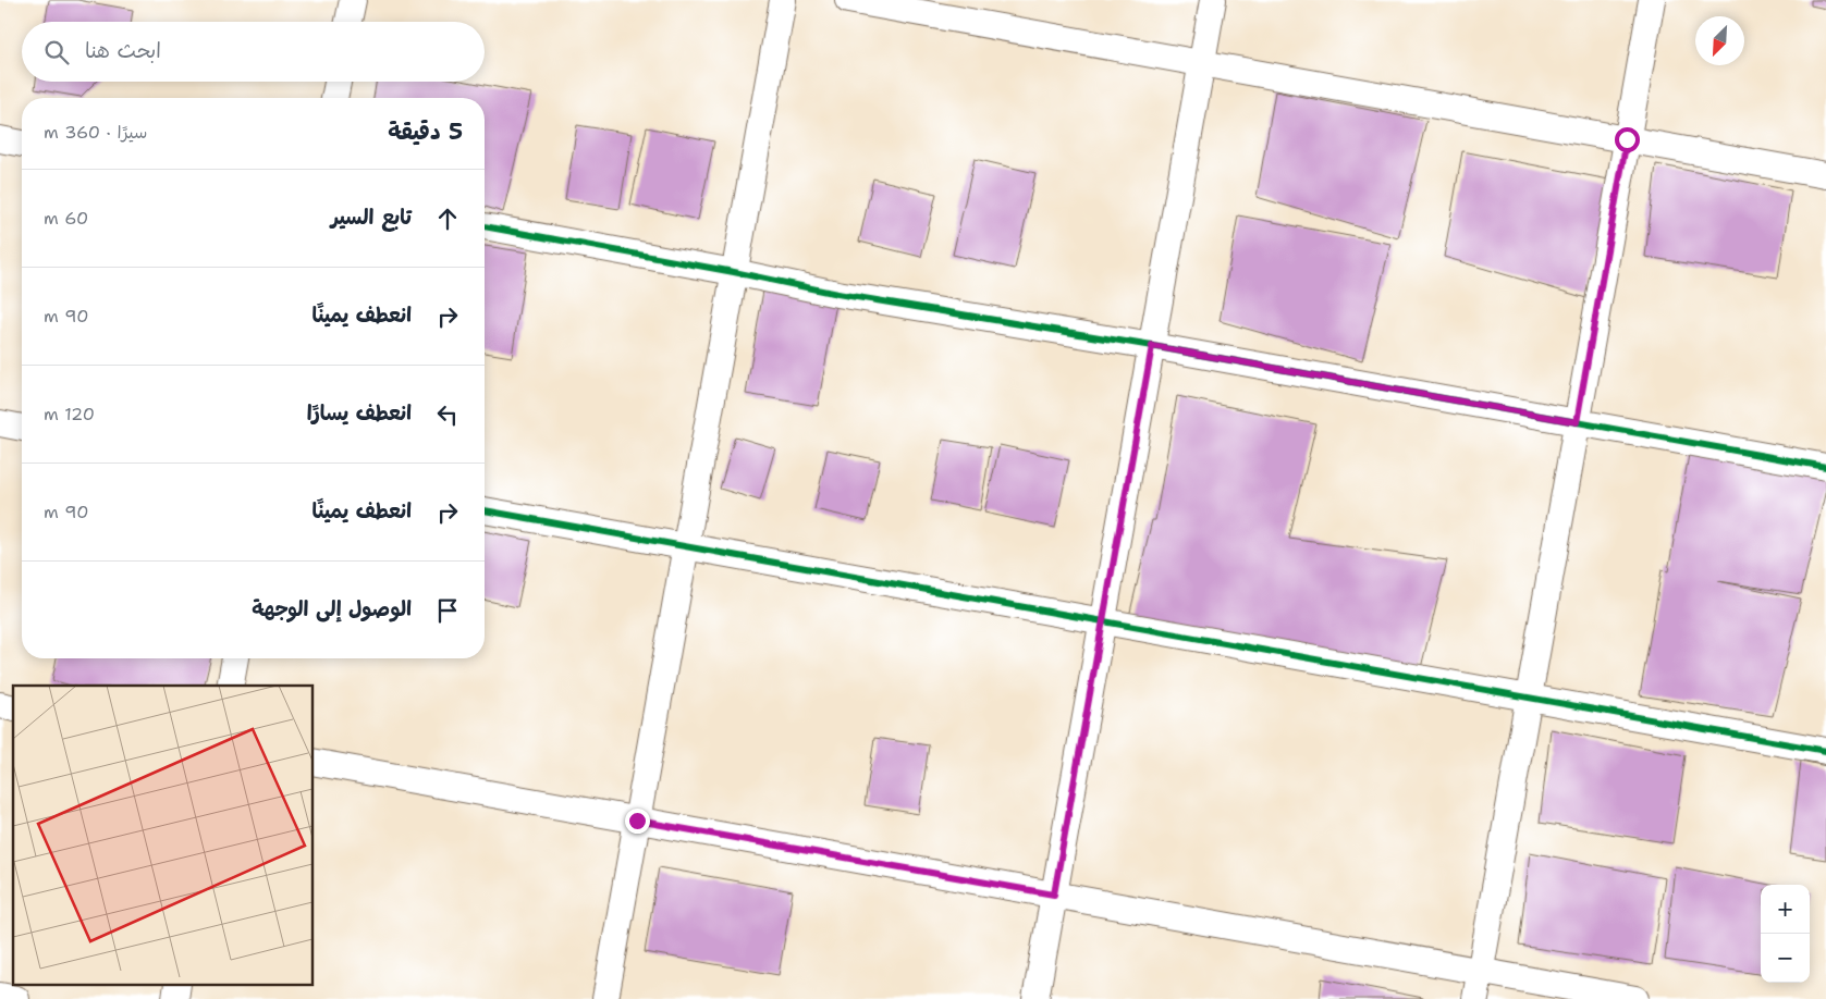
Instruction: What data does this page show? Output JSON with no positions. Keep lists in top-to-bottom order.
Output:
{
  "north": "bottom left",
  "page": {
    "search": "ابحث هنا",
    "heading": ["5 دقيقة", "سيرًا · 360 m"],
    "list": [
      ["تابع السير", "60 m"],
      ["انعطف يمينًا", "90 m"],
      ["انعطف يسارًا", "120 m"],
      ["انعطف يمينًا", "90 m"],
      "الوصول إلى الوجهة"
    ],
    "map_buttons": ["+", "−"]
  }
}
